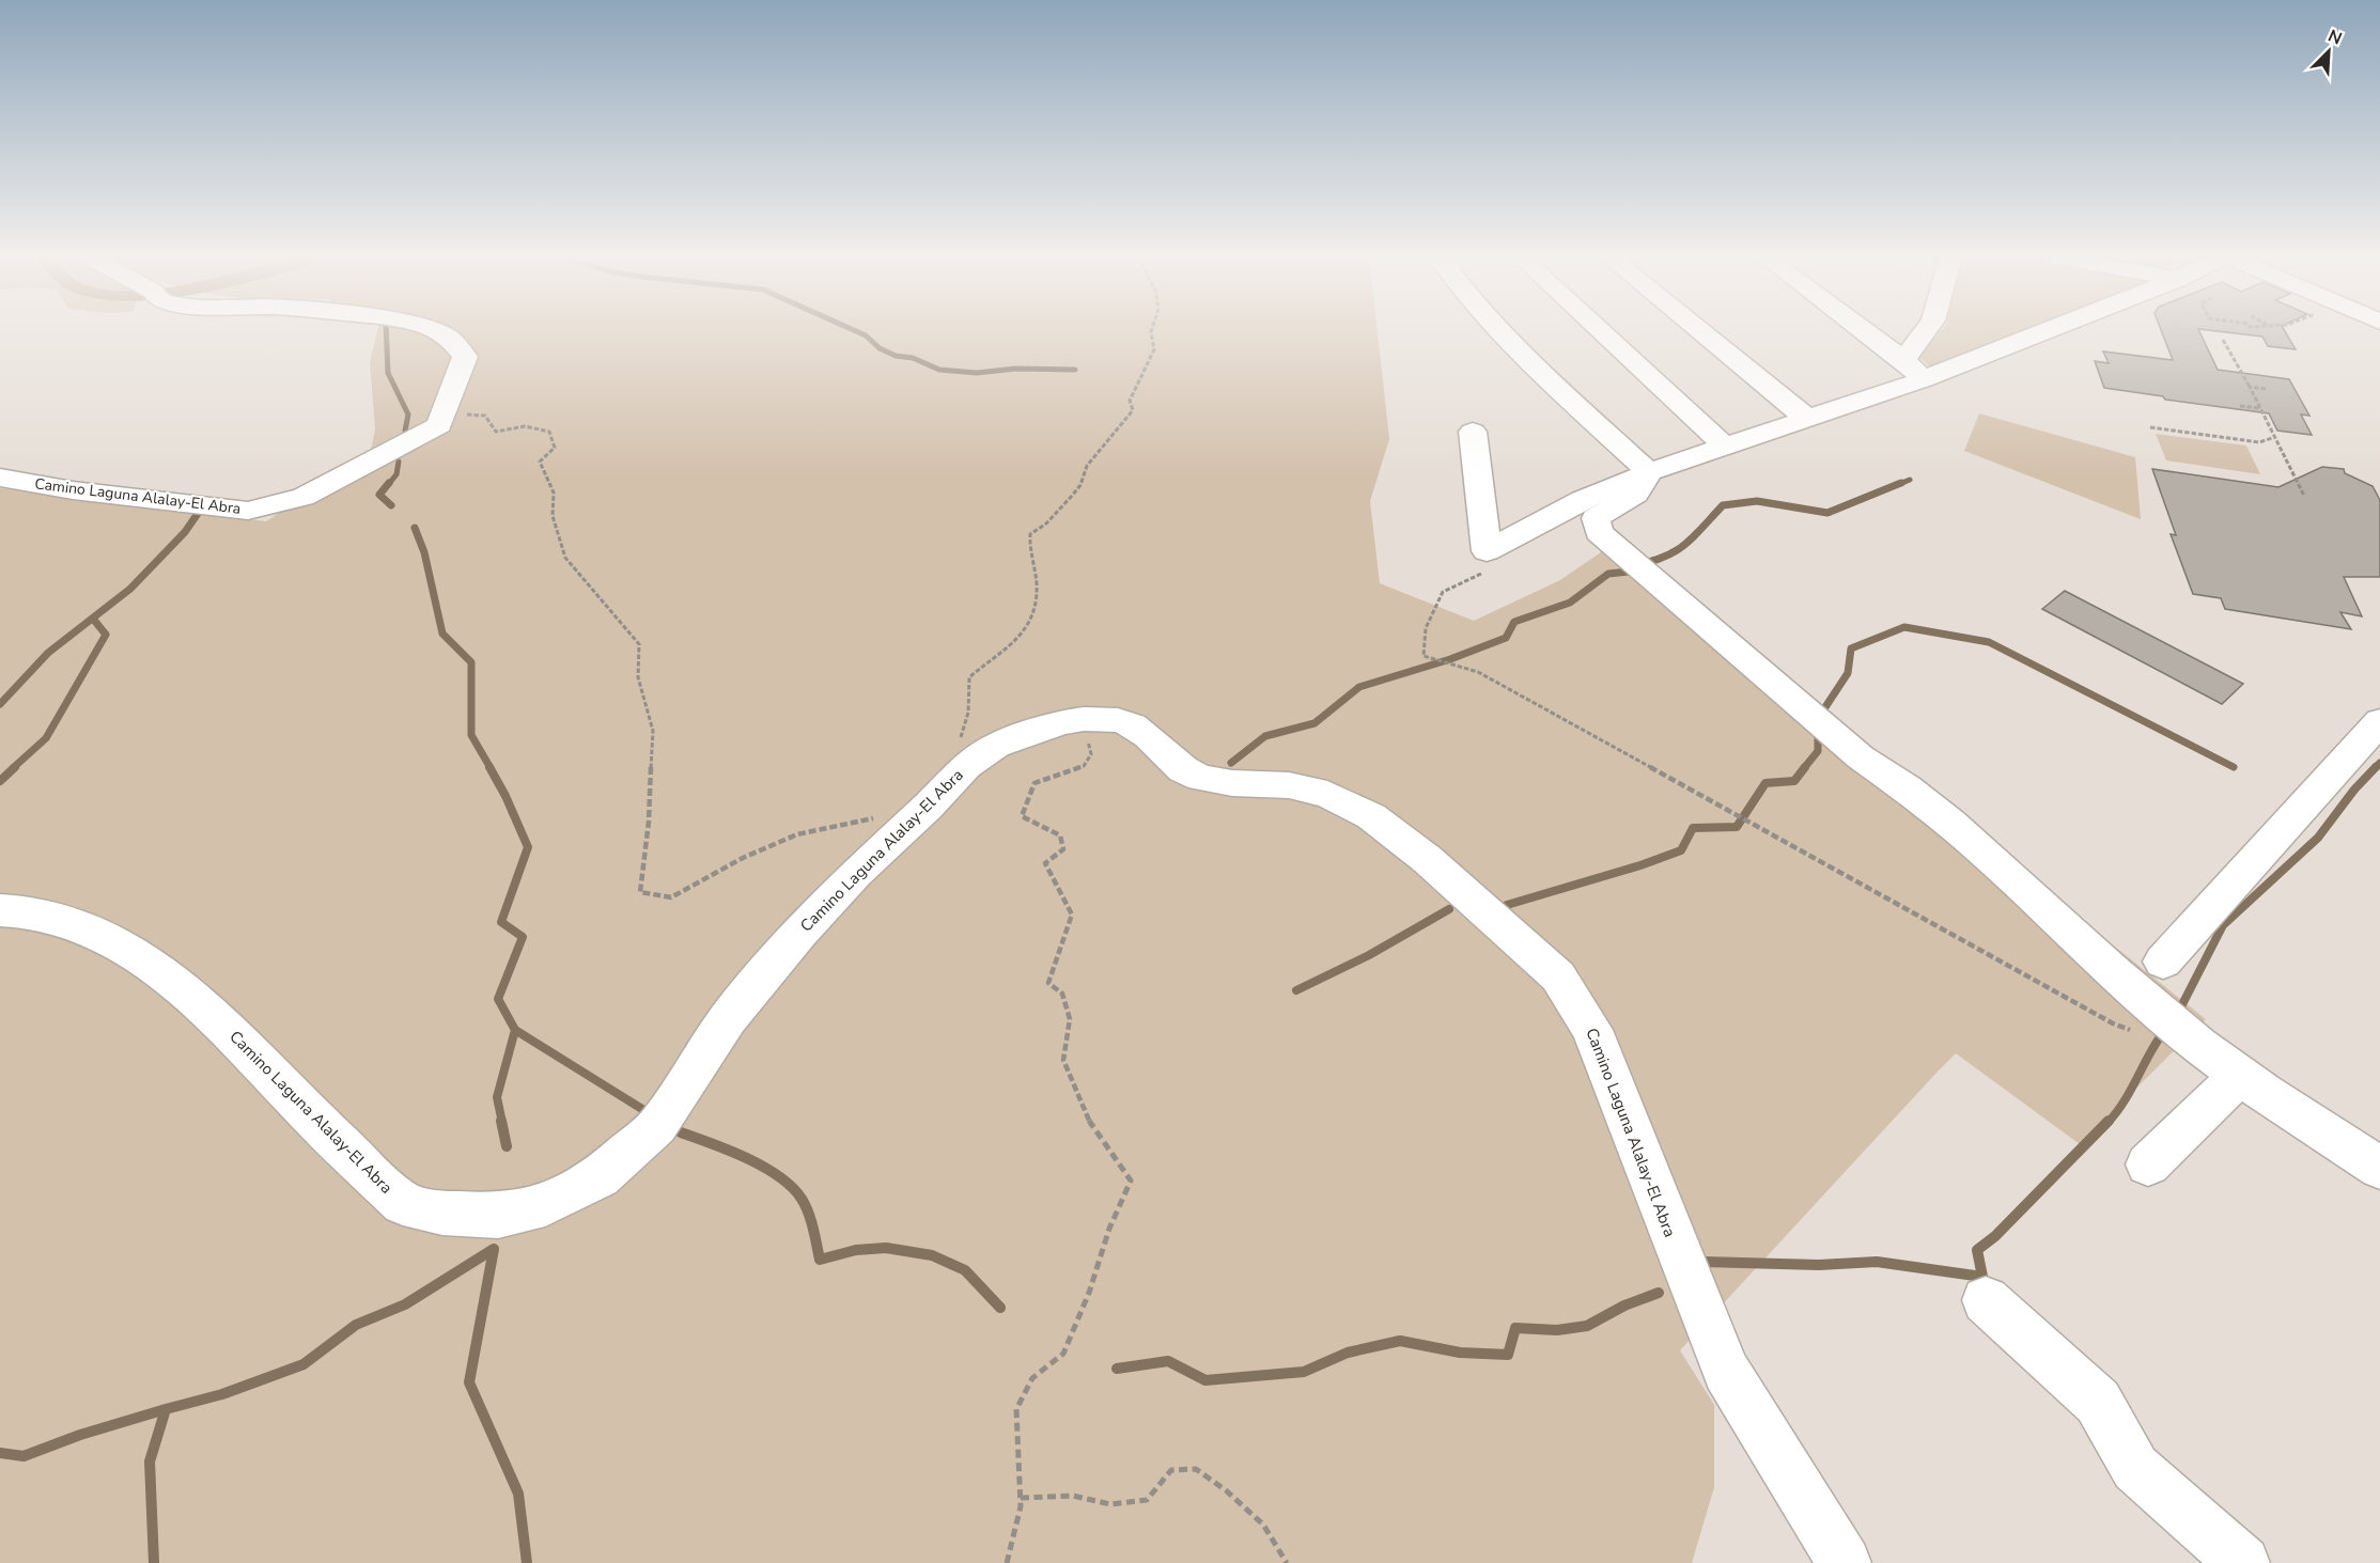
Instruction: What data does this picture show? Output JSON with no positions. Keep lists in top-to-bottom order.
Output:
{
  "streets": {
    "street": ["Camino Laguna Alalay-El Abra"]
  },
  "north": "top right"
}
